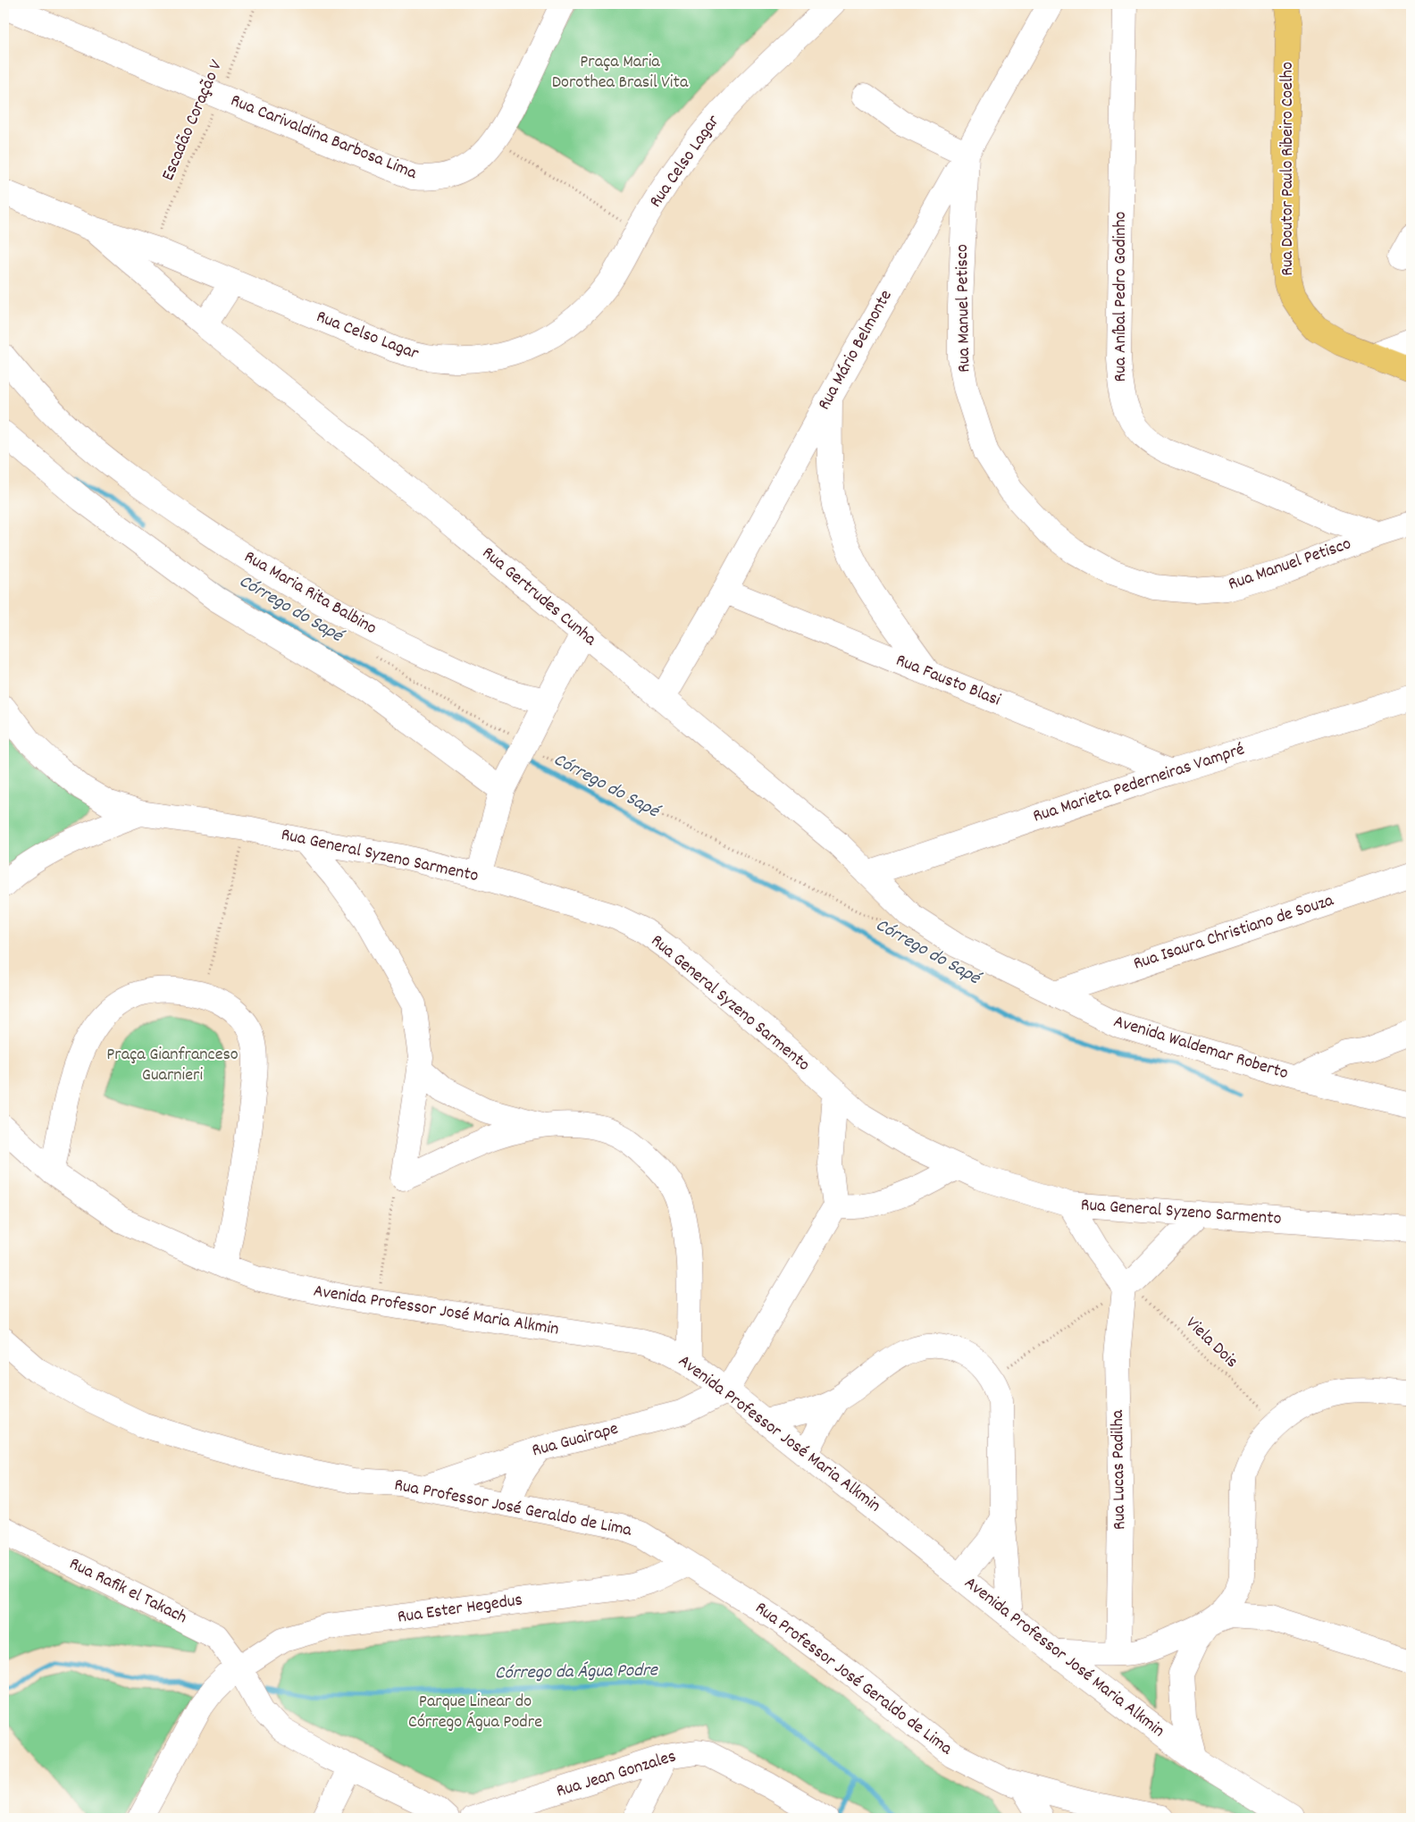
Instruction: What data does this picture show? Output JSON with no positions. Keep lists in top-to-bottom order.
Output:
{
  "streets": {
    "main road": ["Rua Doutor Paulo Ribeiro Coelho"],
    "street": [
      "Rua Carivaldina Barbosa Lima",
      "Rua Celso Lagar",
      "Rua Aníbal Pedro Godinho",
      "Rua Manuel Petisco",
      "Rua Mário Belmonte",
      "Rua Maria Rita Balbino",
      "Rua Gertrudes Cunha",
      "Rua Fausto Blasi",
      "Rua Marieta Pederneiras Vampré",
      "Rua General Syzeno Sarmento",
      "Rua Isaura Christiano de Souza",
      "Avenida Waldemar Roberto",
      "Avenida Professor José Maria Alkmin",
      "Rua Guairape",
      "Rua Lucas Padilha",
      "Rua Professor José Geraldo de Lima",
      "Rua Rafik el Takach",
      "Rua Ester Hegedus",
      "Rua Jean Gonzales"
    ],
    "path": ["Escadão Coração V", "Viela Dois"]
  },
  "crossings": [
    ["Escadão Coração V", "Rua Carivaldina Barbosa Lima"],
    ["Escadão Coração V", "Rua Celso Lagar"],
    ["Rua Celso Lagar", "Rua Gertrudes Cunha"],
    ["Rua Aníbal Pedro Godinho", "Rua Manuel Petisco"],
    ["Rua Manuel Petisco", "Rua Mário Belmonte"],
    ["Rua Mário Belmonte", "Rua Gertrudes Cunha"],
    ["Rua Mário Belmonte", "Rua Fausto Blasi"],
    ["Rua Gertrudes Cunha", "Rua Marieta Pederneiras Vampré"],
    ["Rua Gertrudes Cunha", "Avenida Waldemar Roberto"],
    ["Rua Fausto Blasi", "Rua Marieta Pederneiras Vampré"],
    ["Rua Marieta Pederneiras Vampré", "Avenida Waldemar Roberto"],
    ["Rua Isaura Christiano de Souza", "Avenida Waldemar Roberto"],
    ["Avenida Professor José Maria Alkmin", "Rua Guairape"],
    ["Viela Dois", "Rua Lucas Padilha"],
    ["Rua Guairape", "Rua Professor José Geraldo de Lima"],
    ["Rua Professor José Geraldo de Lima", "Rua Ester Hegedus"],
    ["Rua Rafik el Takach", "Rua Ester Hegedus"]
  ],
  "water": ["Córrego do Sapé", "Córrego da Água Podre"],
  "parks": ["Praça Maria Dorothea Brasil Vita", "Praça Gianfranceso Guarnieri", "Parque Linear do Córrego Água Podre"]
}
